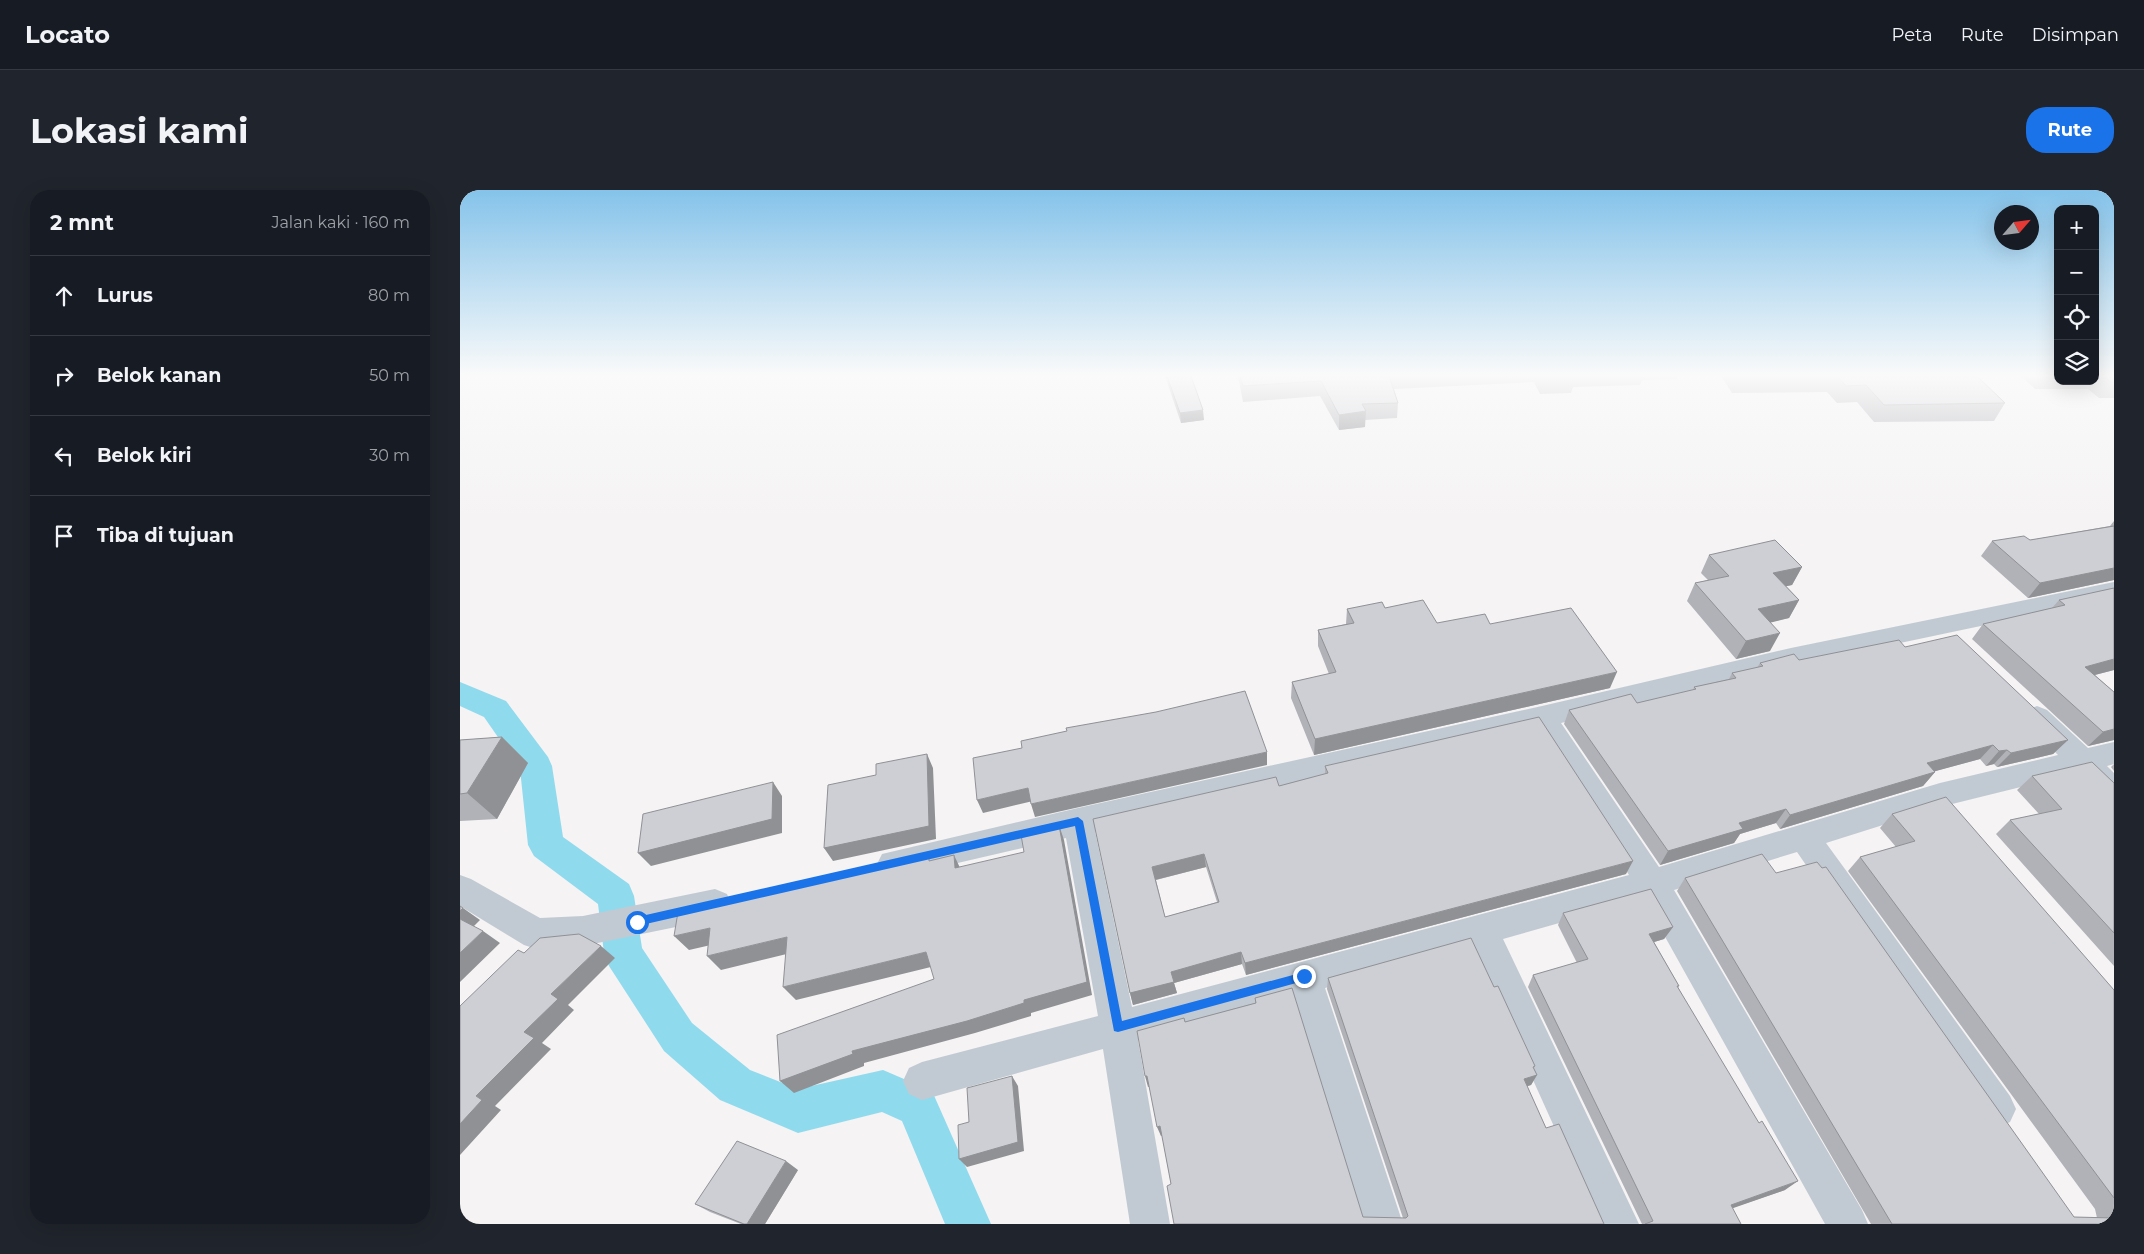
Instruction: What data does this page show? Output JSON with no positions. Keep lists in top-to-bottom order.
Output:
{
  "north": "top right",
  "page": {
    "header": "Locato",
    "nav": ["Peta", "Rute", "Disimpan"],
    "buttons": "Rute",
    "title": "Lokasi kami",
    "heading": ["2 mnt", "Jalan kaki · 160 m"],
    "map_buttons": ["+", "−"],
    "list": [
      ["Lurus", "80 m"],
      ["Belok kanan", "50 m"],
      ["Belok kiri", "30 m"],
      "Tiba di tujuan"
    ]
  }
}
